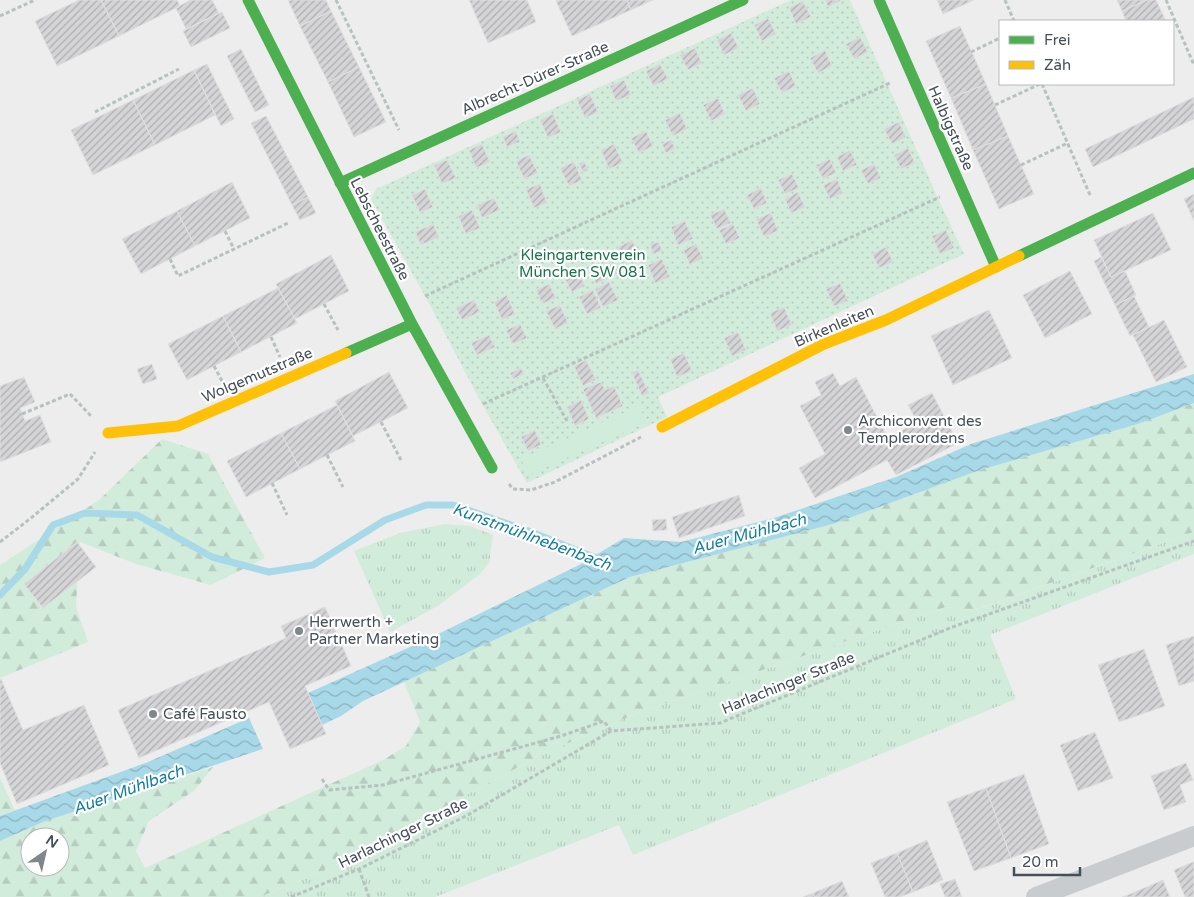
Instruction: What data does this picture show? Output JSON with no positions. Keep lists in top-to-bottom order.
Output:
{
  "streets": {
    "street": [
      "Albrecht-Dürer-Straße",
      "Halbigstraße",
      "Lebscheestraße",
      "Birkenleiten",
      "Wolgemutstraße"
    ],
    "path": ["Harlachinger Straße"]
  },
  "crossings": [
    ["Albrecht-Dürer-Straße", "Lebscheestraße"],
    ["Halbigstraße", "Birkenleiten"],
    ["Lebscheestraße", "Wolgemutstraße"]
  ],
  "water": ["Auer Mühlbach", "Kunstmühlnebenbach"],
  "parks": ["Kleingartenverein München SW 081"],
  "places": ["Archiconvent des Templerordens", "Herrwerth + Partner Marketing", "Café Fausto"],
  "legend": ["Frei", "Zäh"],
  "scale_bar": "20 m",
  "north": "top right"
}
